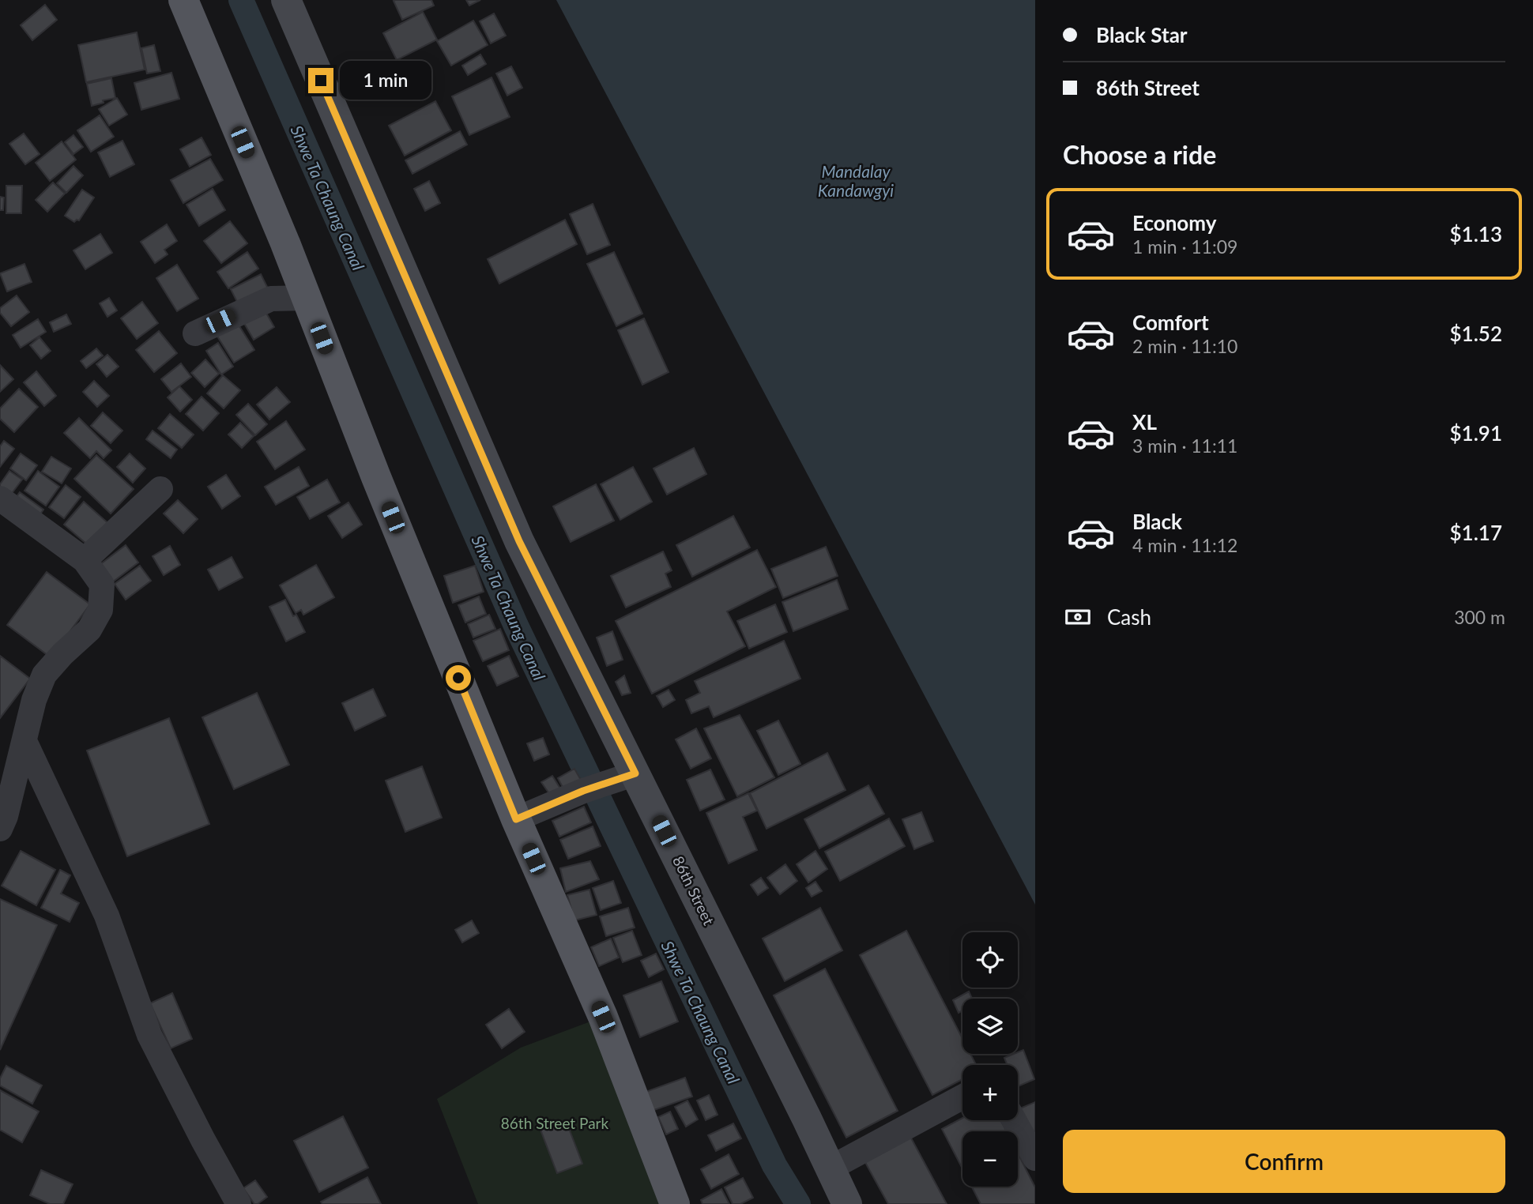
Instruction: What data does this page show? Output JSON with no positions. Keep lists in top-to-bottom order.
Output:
{
  "streets": {
    "main road": ["86th Street"]
  },
  "water": ["Mandalay Kandawgyi", "Shwe Ta Chaung Canal"],
  "parks": ["86th Street Park"],
  "page": {
    "banner": ["Black Star", "86th Street"],
    "bubble": "1 min",
    "heading": "Choose a ride",
    "list": [
      {
        "name": "Economy",
        "note": "1 min · 11:09",
        "value": "$1.13"
      },
      {
        "name": "Comfort",
        "note": "2 min · 11:10",
        "value": "$1.52"
      },
      {
        "name": "XL",
        "note": "3 min · 11:11",
        "value": "$1.91"
      },
      {
        "name": "Black",
        "note": "4 min · 11:12",
        "value": "$1.17"
      }
    ],
    "pay": ["Cash", "300 m"],
    "map_buttons": ["+", "−"],
    "buttons": "Confirm"
  }
}
